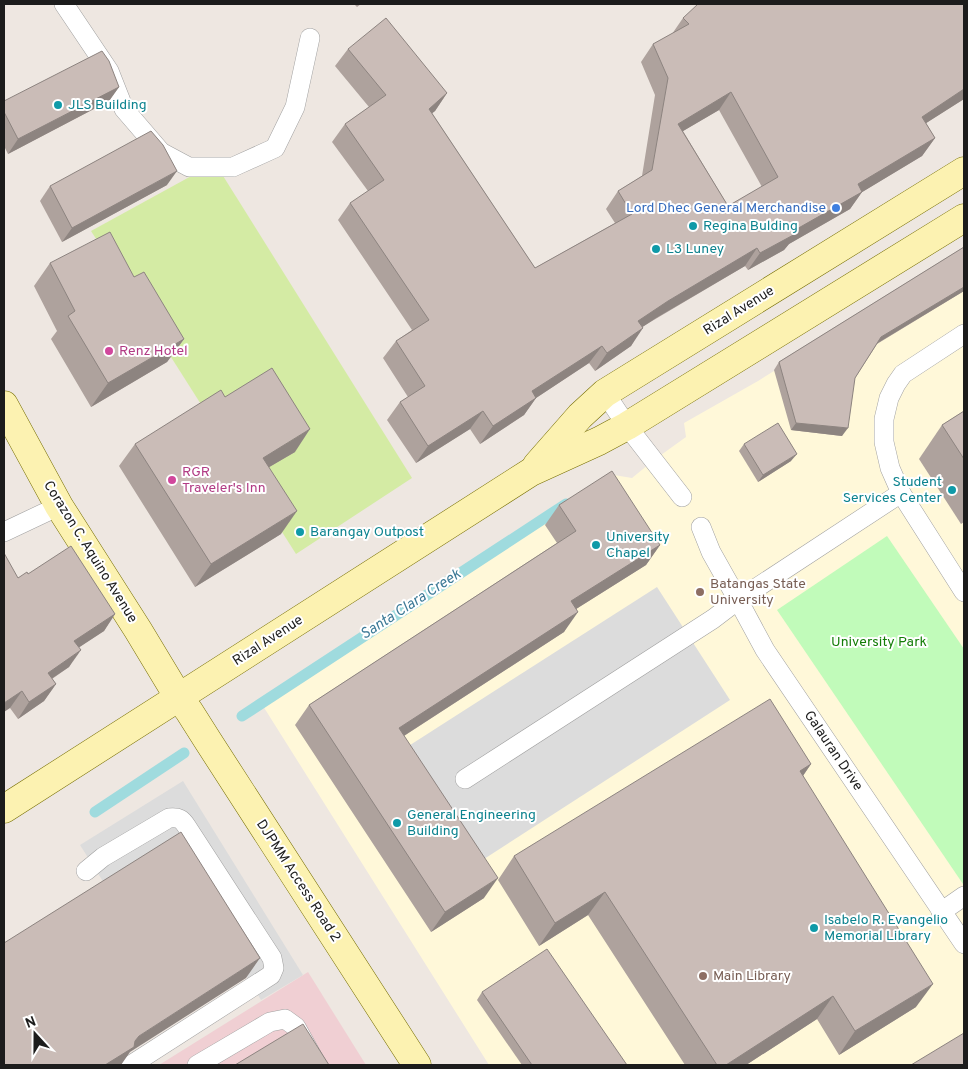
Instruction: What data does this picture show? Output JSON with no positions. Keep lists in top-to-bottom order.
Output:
{
  "streets": {
    "main road": ["Rizal Avenue", "Corazon C. Aquino Avenue", "DJPMM Access Road 2"],
    "lane": ["Galauran Drive"]
  },
  "crossings": [
    ["Rizal Avenue", "Corazon C. Aquino Avenue"],
    ["Rizal Avenue", "DJPMM Access Road 2"],
    ["Corazon C. Aquino Avenue", "DJPMM Access Road 2"]
  ],
  "water": ["Santa Clara Creek"],
  "parks": ["University Park"],
  "places": [
    "JLS Building",
    "Lord Dhec General Merchandise",
    "Regina Bulding",
    "L3 Luney",
    "Renz Hotel",
    "RGR Traveler's Inn",
    "Student Services Center",
    "Barangay Outpost",
    "University Chapel",
    "Batangas State University",
    "General Engineering Building",
    "Isabelo R. Evangelio Memorial Library",
    "Main Library"
  ],
  "north": "top"
}
